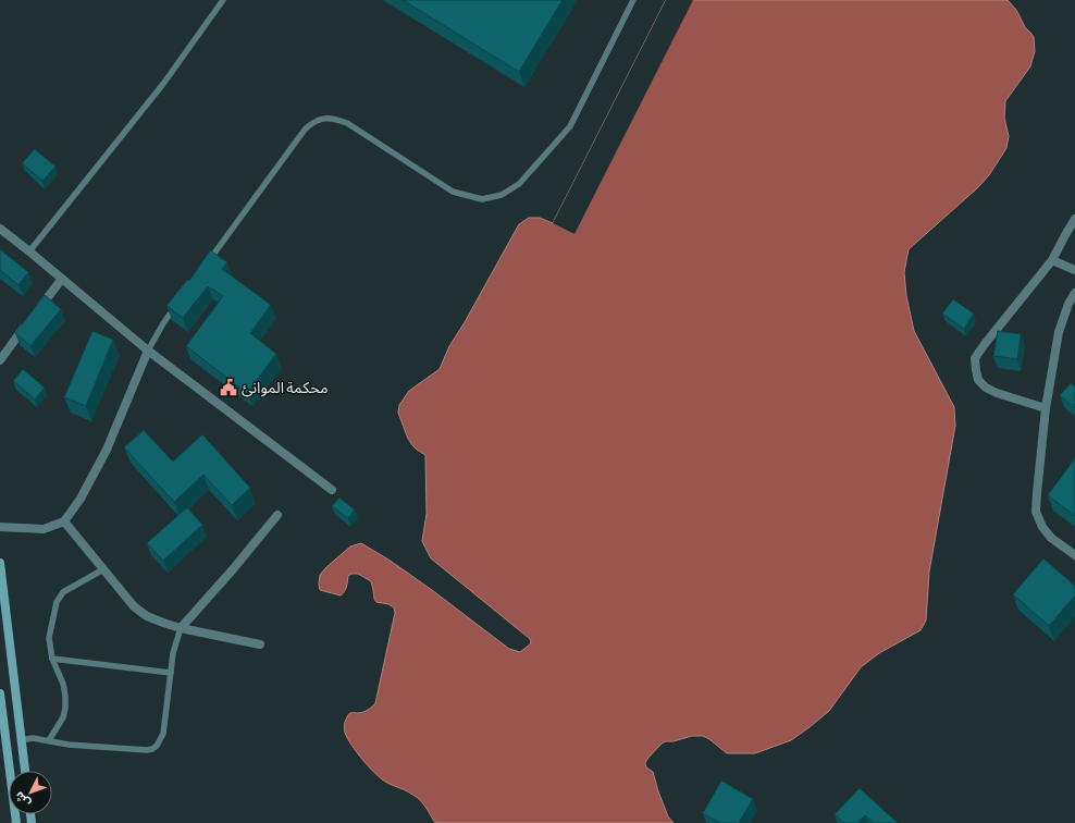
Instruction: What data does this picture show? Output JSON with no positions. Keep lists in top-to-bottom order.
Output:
{
  "places": {
    "public building": ["محكمة الموانئ"]
  },
  "north": "bottom left"
}
